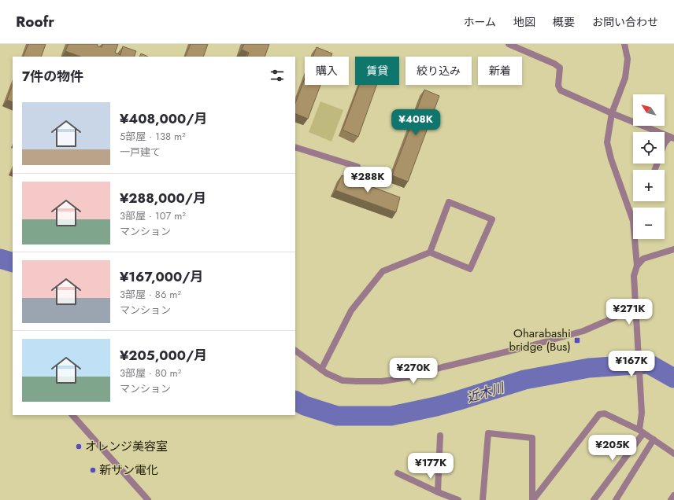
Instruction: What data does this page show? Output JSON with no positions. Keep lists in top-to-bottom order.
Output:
{
  "water": ["近木川"],
  "places": {
    "transit": ["Oharabashi bridge (Bus)"],
    "other": ["オレンジ美容室", "新サン電化"]
  },
  "north": "top left",
  "page": {
    "header": "Roofr",
    "nav": [
      "ホーム",
      "地図",
      "概要",
      "お問い合わせ"
    ],
    "chip": [
      "購入",
      "賃貸",
      "絞り込み",
      "新着"
    ],
    "heading": "7件の物件",
    "map_buttons": ["+", "−"],
    "list": [
      {
        "name": "¥408,000/月",
        "note": "5部屋 · 138 m² · 一戸建て"
      },
      {
        "name": "¥288,000/月",
        "note": "3部屋 · 107 m² · マンション"
      },
      {
        "name": "¥167,000/月",
        "note": "3部屋 · 86 m² · マンション"
      },
      {
        "name": "¥205,000/月",
        "note": "3部屋 · 80 m² · マンション"
      }
    ],
    "price": [
      "¥408K",
      "¥288K",
      "¥271K",
      "¥167K",
      "¥270K",
      "¥205K",
      "¥177K"
    ]
  }
}
